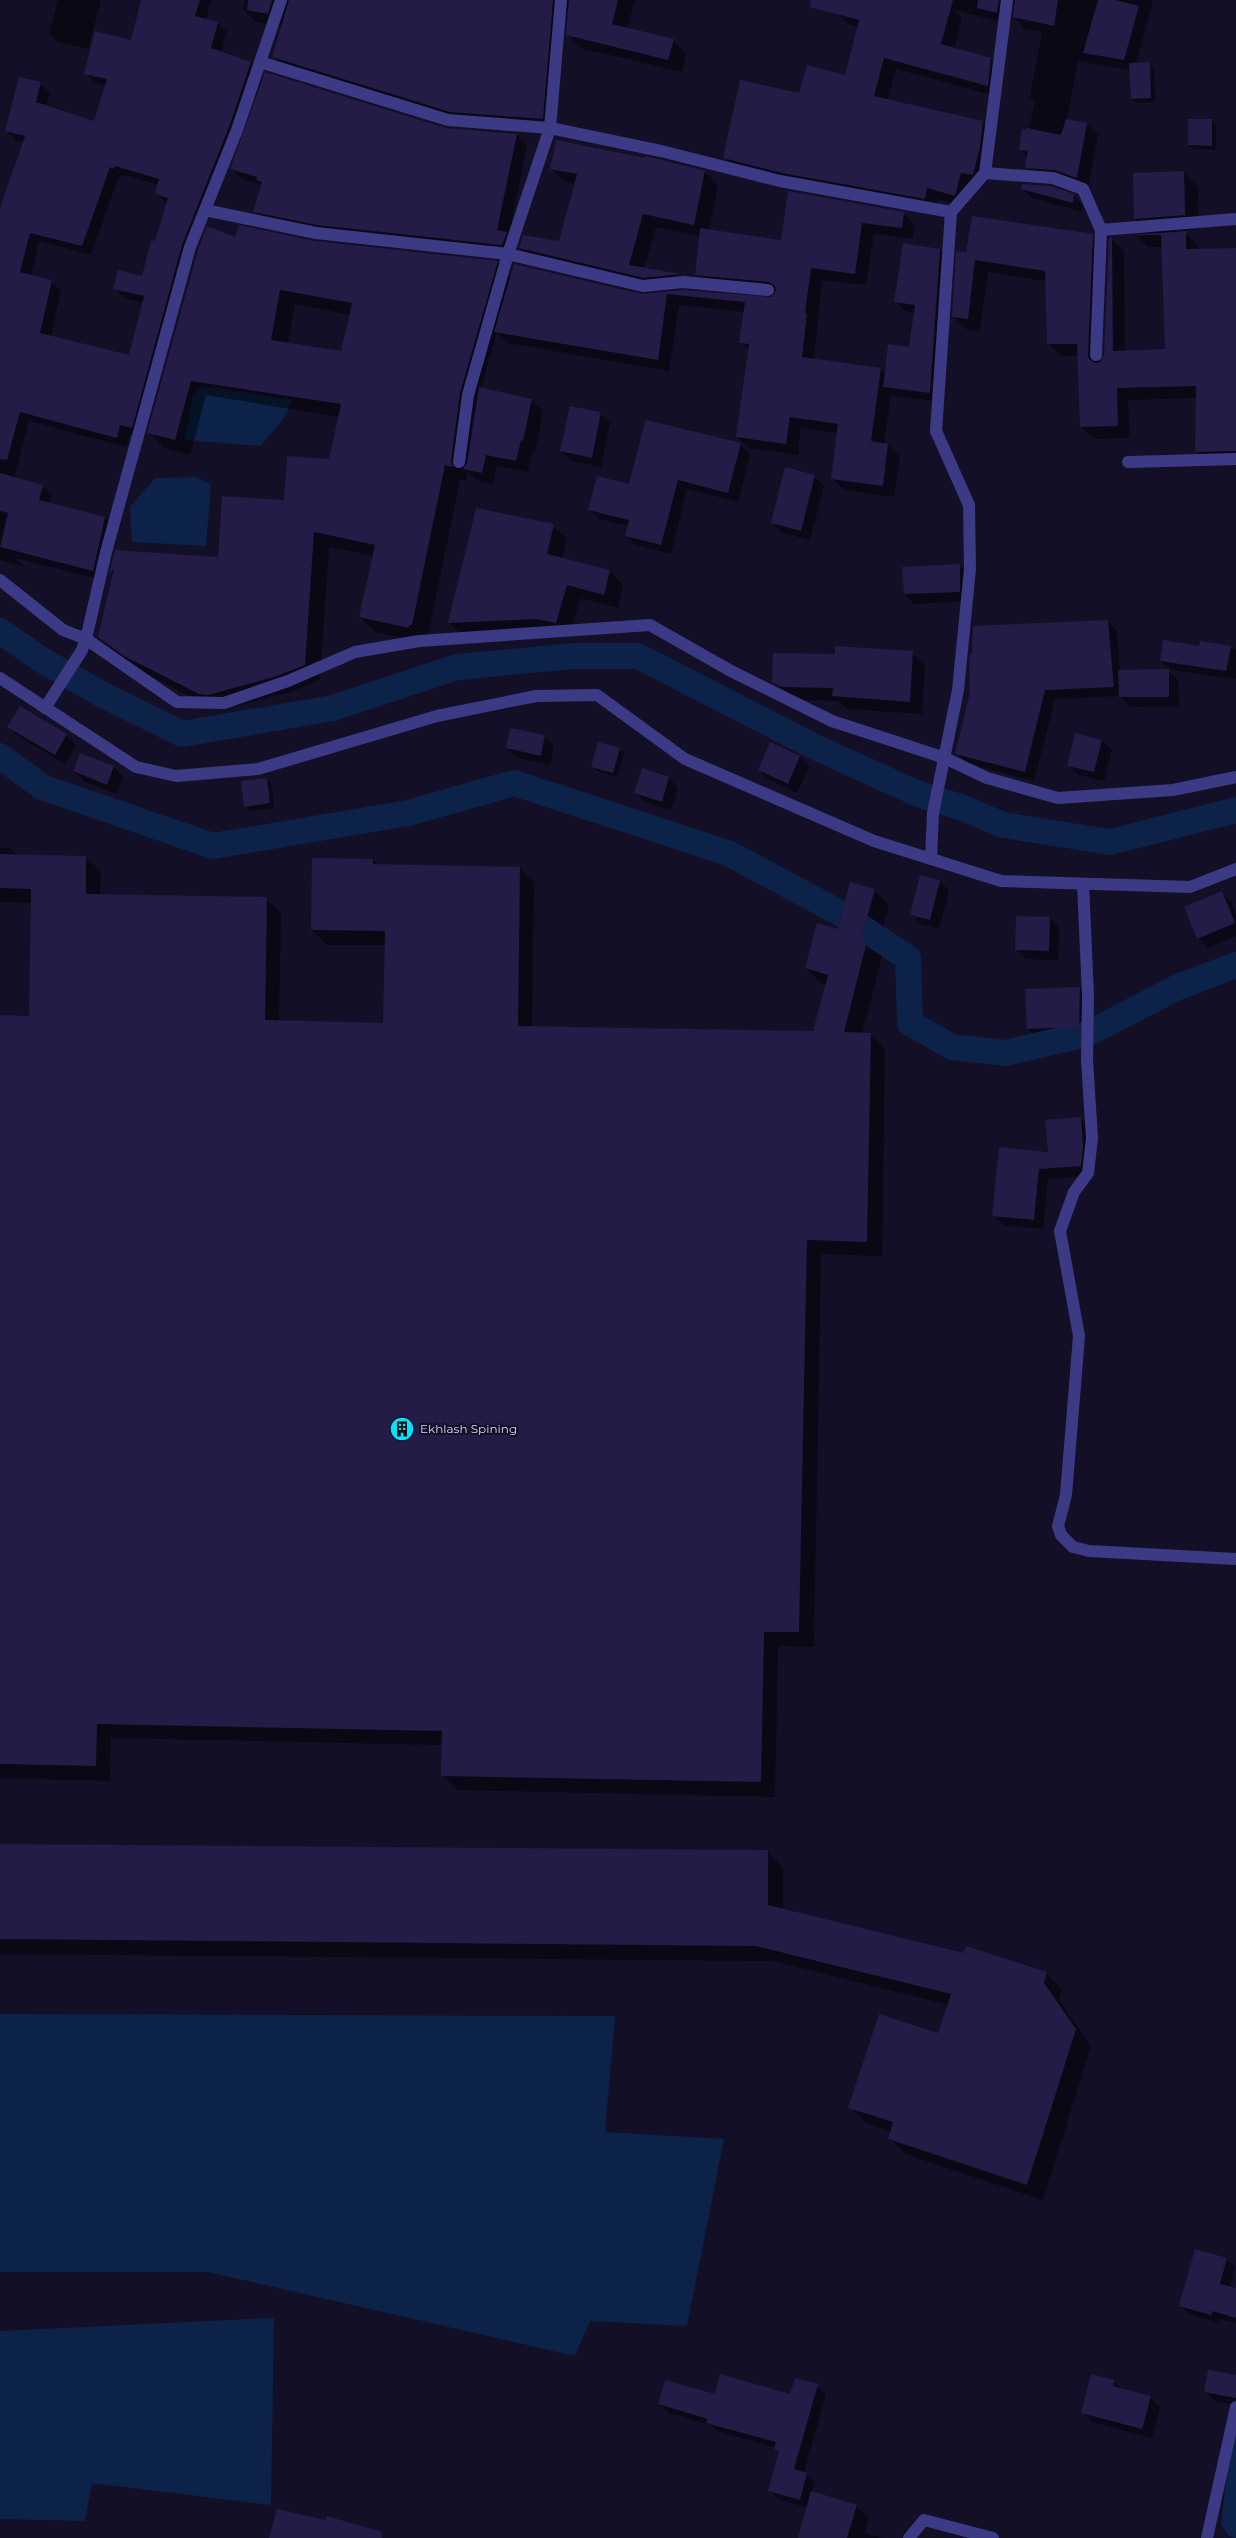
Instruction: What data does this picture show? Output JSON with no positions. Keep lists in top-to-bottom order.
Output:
{
  "places": {
    "building": ["Ekhlash Spining"]
  }
}
